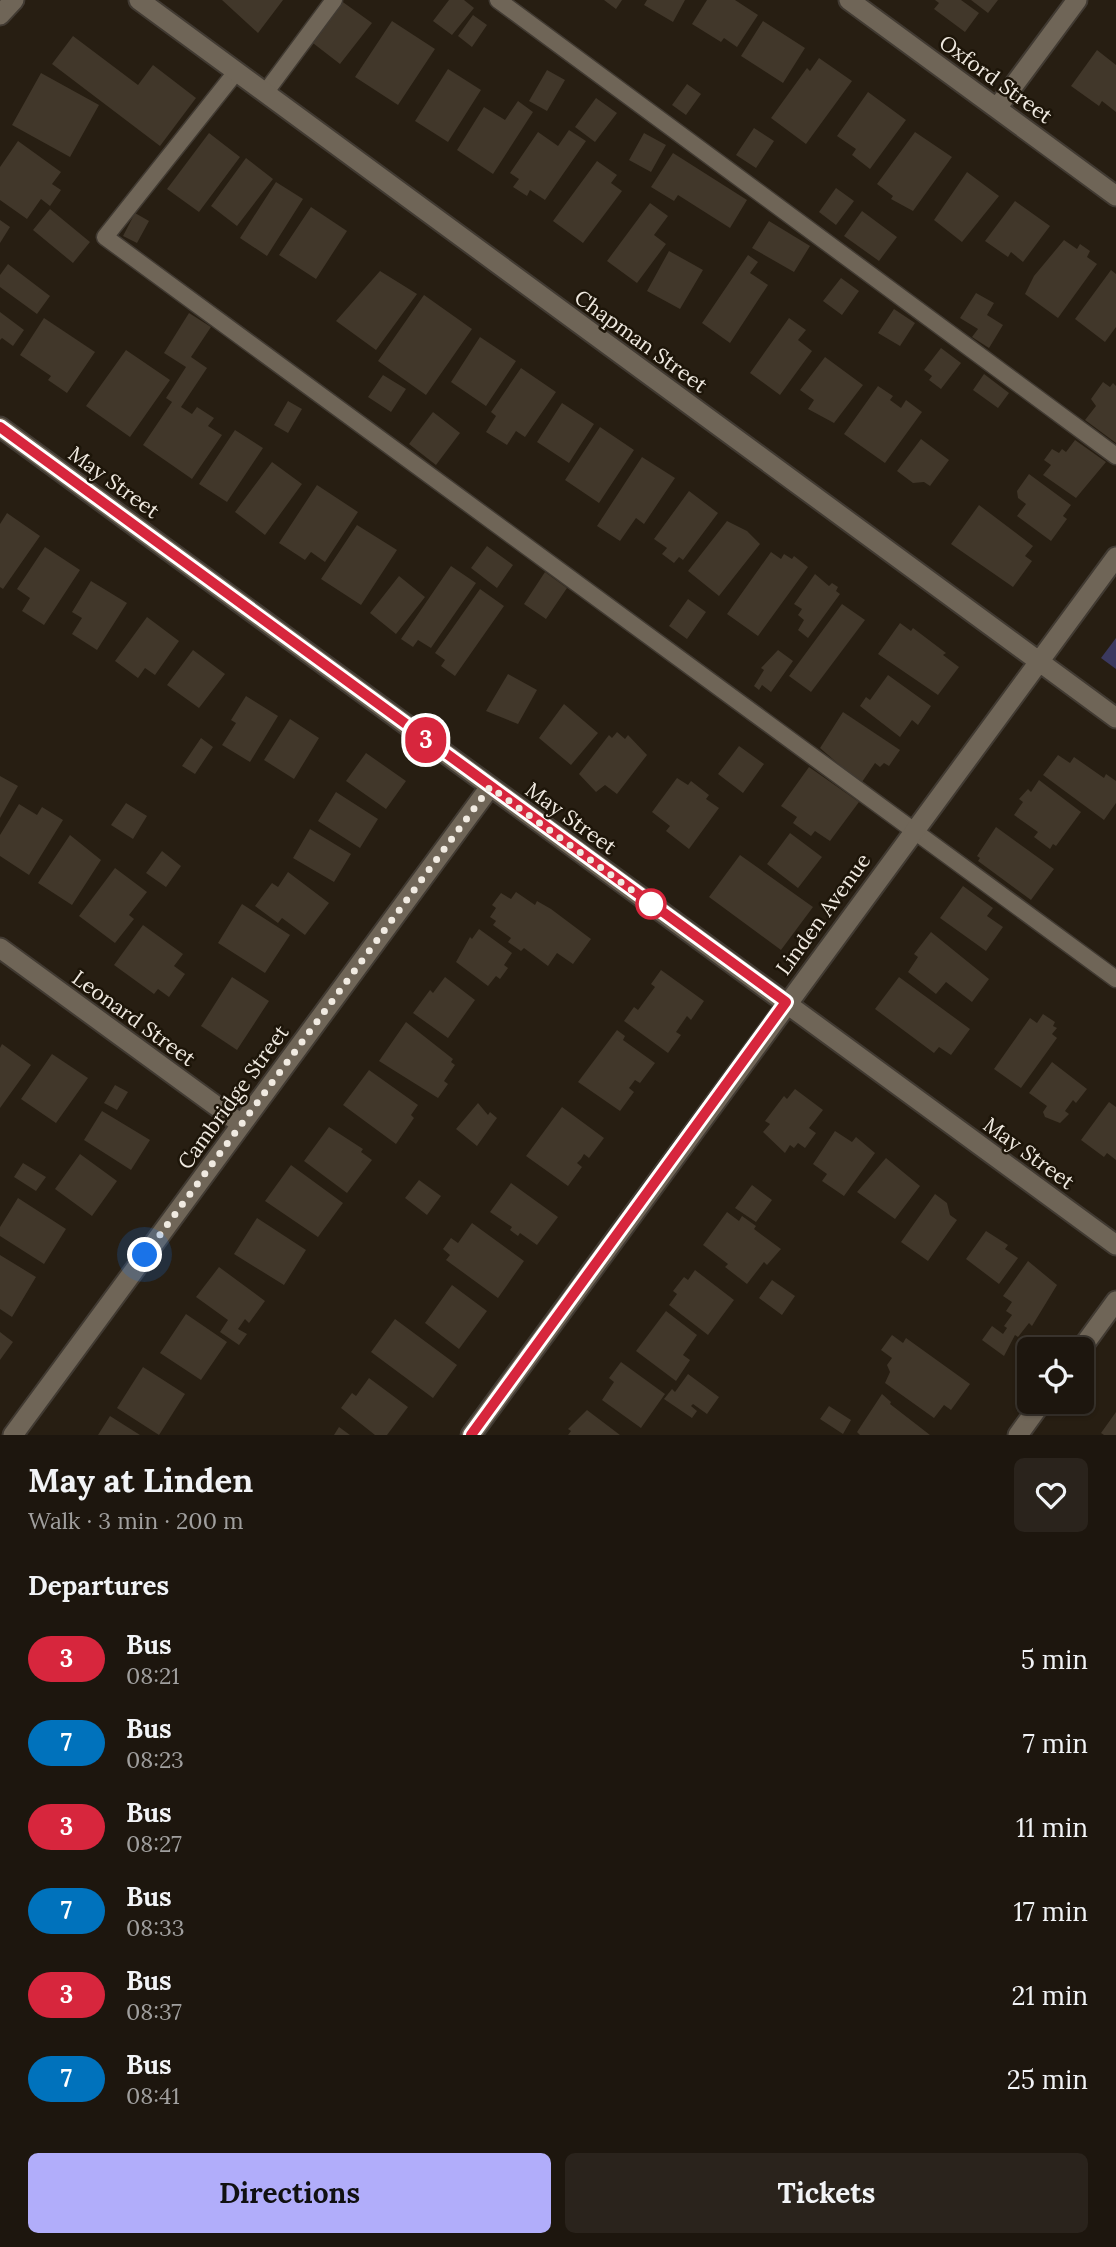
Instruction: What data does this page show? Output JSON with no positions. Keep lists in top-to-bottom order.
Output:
{
  "streets": {
    "street": [
      "Oxford Street",
      "Chapman Street",
      "May Street",
      "Linden Avenue",
      "Leonard Street",
      "Cambridge Street"
    ]
  },
  "crossings": [
    ["Chapman Street", "Linden Avenue"],
    ["May Street", "Linden Avenue"],
    ["May Street", "Cambridge Street"],
    ["Leonard Street", "Cambridge Street"]
  ],
  "lines": ["bus line 3"],
  "page": {
    "on_map": "3",
    "heading": [
      ["May at Linden", "Walk · 3 min · 200 m"],
      "Departures"
    ],
    "list": [
      {
        "mark": "3",
        "name": "Bus",
        "note": "08:21",
        "value": "5 min"
      },
      {
        "mark": "7",
        "name": "Bus",
        "note": "08:23",
        "value": "7 min"
      },
      {
        "mark": "3",
        "name": "Bus",
        "note": "08:27",
        "value": "11 min"
      },
      {
        "mark": "7",
        "name": "Bus",
        "note": "08:33",
        "value": "17 min"
      },
      {
        "mark": "3",
        "name": "Bus",
        "note": "08:37",
        "value": "21 min"
      },
      {
        "mark": "7",
        "name": "Bus",
        "note": "08:41",
        "value": "25 min"
      }
    ],
    "buttons": ["Directions", "Tickets"]
  }
}
